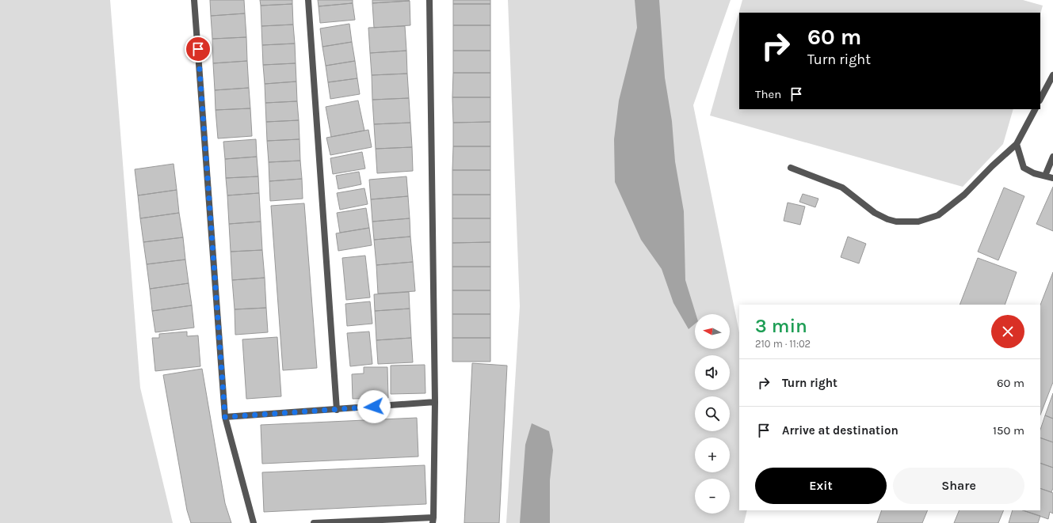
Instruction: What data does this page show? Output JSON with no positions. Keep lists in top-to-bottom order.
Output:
{
  "north": "left",
  "page": {
    "turn": ["60 m", "Turn right"],
    "then": "Then",
    "heading": ["3 min", "210 m · 11:02"],
    "map_buttons": ["+", "−"],
    "list": [
      {
        "name": "Turn right",
        "value": "60 m"
      },
      {
        "name": "Arrive at destination",
        "value": "150 m"
      }
    ],
    "buttons": ["Exit", "Share"]
  }
}
